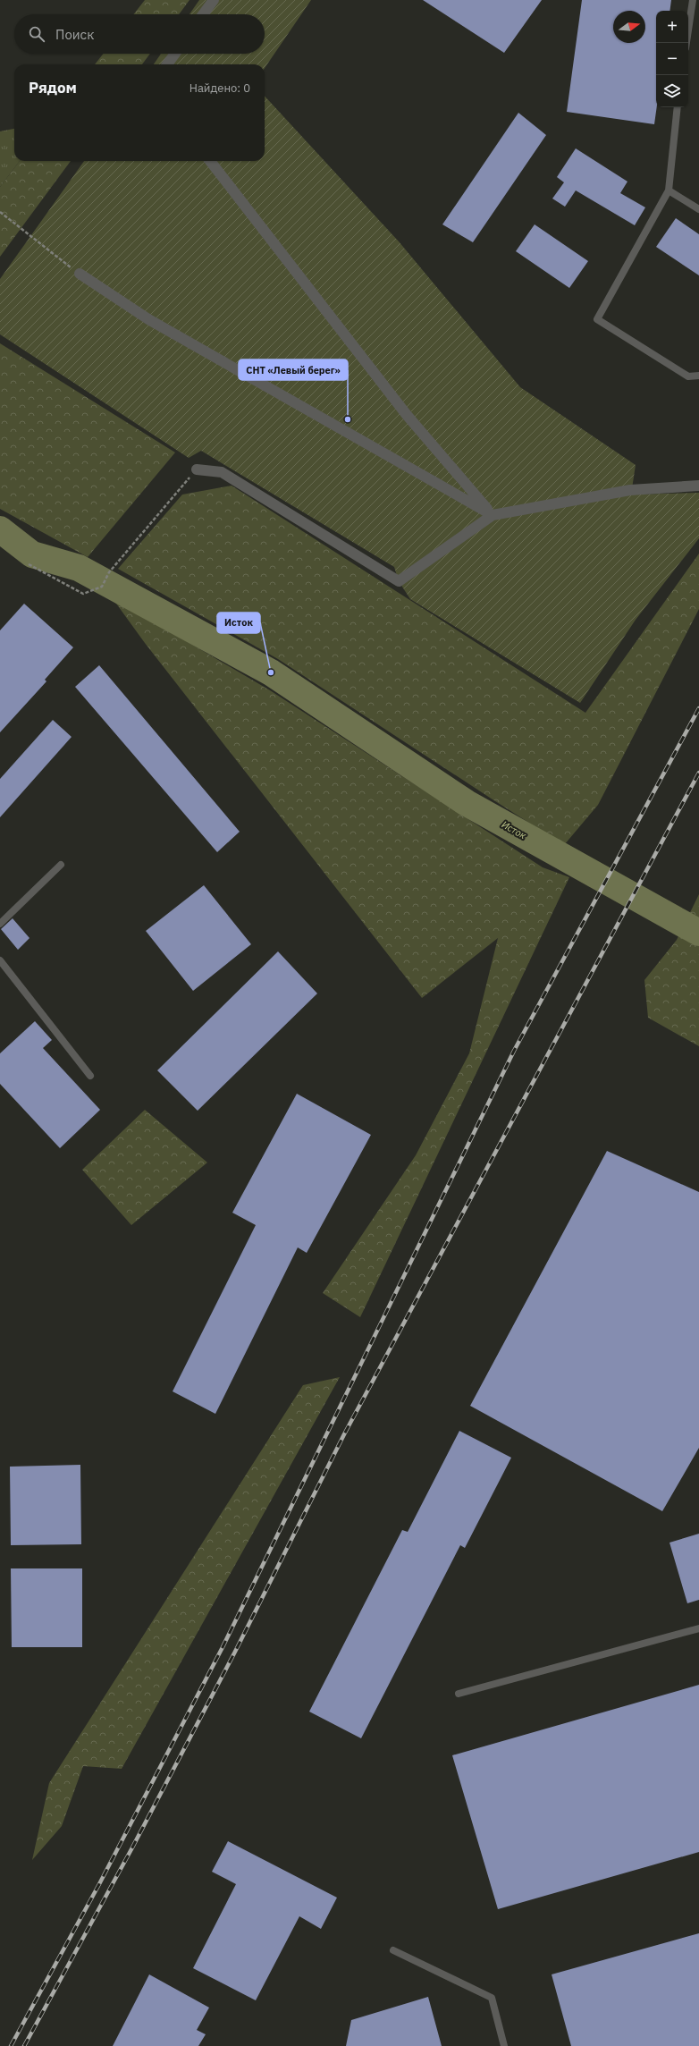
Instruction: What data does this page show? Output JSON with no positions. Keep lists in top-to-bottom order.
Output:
{
  "water": ["Исток"],
  "places": ["СНТ «Левый берег»", "Исток"],
  "north": "right",
  "page": {
    "map_buttons": ["+", "−"],
    "search": "Поиск",
    "heading": ["Рядом", "Найдено: 0"]
  }
}
